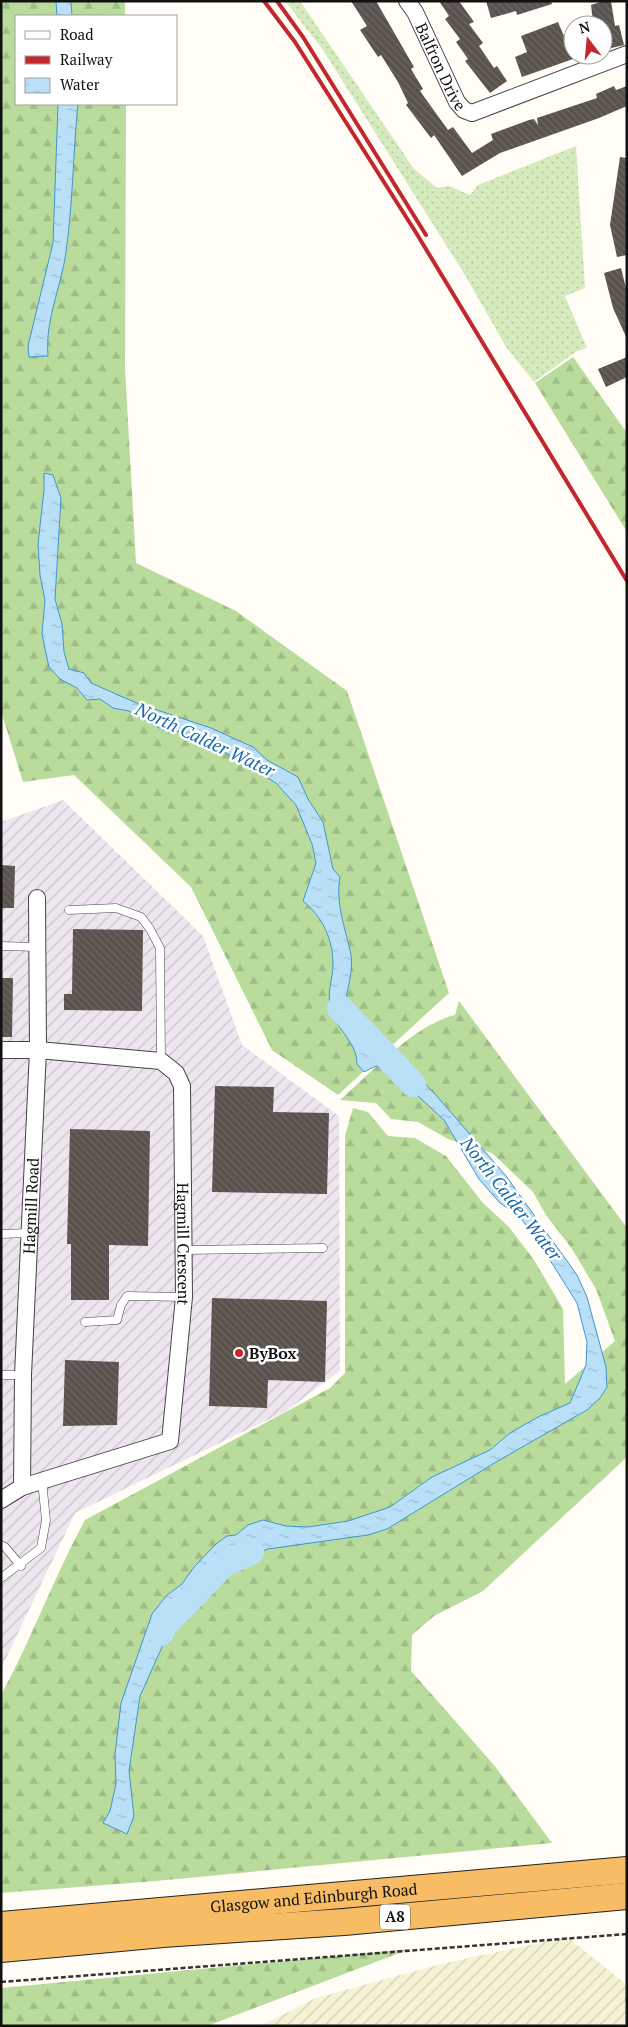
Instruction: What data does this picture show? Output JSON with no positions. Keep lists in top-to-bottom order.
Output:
{
  "streets": {
    "highway": ["Glasgow and Edinburgh Road", "A8"],
    "street": ["Balfron Drive", "Hagmill Road", "Hagmill Crescent"]
  },
  "crossings": [
    ["Hagmill Road", "Hagmill Crescent"]
  ],
  "water": ["North Calder Water"],
  "places": ["ByBox"],
  "legend": ["Road", "Railway", "Water"],
  "north": "top"
}
